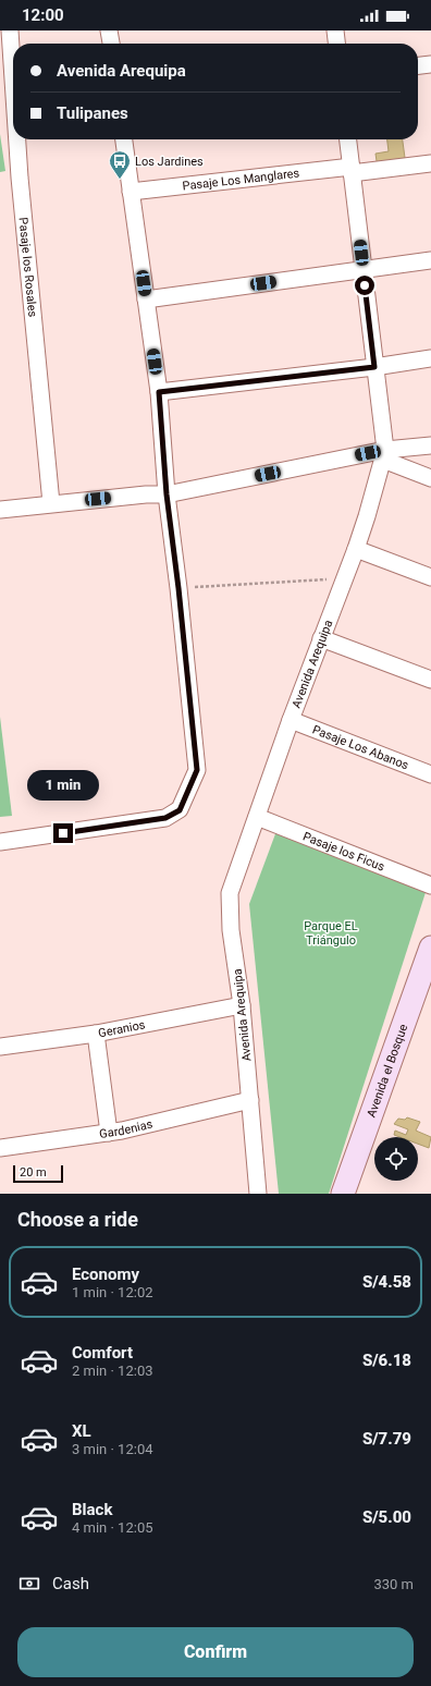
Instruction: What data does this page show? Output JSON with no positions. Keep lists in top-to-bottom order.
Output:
{
  "streets": {
    "street": [
      "Pasaje Los Manglares",
      "Pasaje los Rosales",
      "Avenida Arequipa",
      "Pasaje Los Abanos",
      "Pasaje los Ficus",
      "Geranios",
      "Avenida el Bosque",
      "Gardenias"
    ]
  },
  "crossings": [
    ["Pasaje Los Manglares", "Avenida Arequipa"],
    ["Avenida Arequipa", "Pasaje Los Abanos"],
    ["Avenida Arequipa", "Pasaje los Ficus"],
    ["Avenida Arequipa", "Geranios"],
    ["Avenida Arequipa", "Gardenias"]
  ],
  "parks": ["Parque EL Triángulo"],
  "places": {
    "bus stop": ["Los Jardines"]
  },
  "scale_bar": "20 m",
  "page": {
    "status": "12:00",
    "banner": ["Avenida Arequipa", "Tulipanes"],
    "bubble": "1 min",
    "scale": "20 m",
    "heading": "Choose a ride",
    "list": [
      {
        "name": "Economy",
        "note": "1 min · 12:02",
        "value": "S/4.58"
      },
      {
        "name": "Comfort",
        "note": "2 min · 12:03",
        "value": "S/6.18"
      },
      {
        "name": "XL",
        "note": "3 min · 12:04",
        "value": "S/7.79"
      },
      {
        "name": "Black",
        "note": "4 min · 12:05",
        "value": "S/5.00"
      }
    ],
    "pay": ["Cash", "330 m"],
    "buttons": "Confirm"
  }
}
